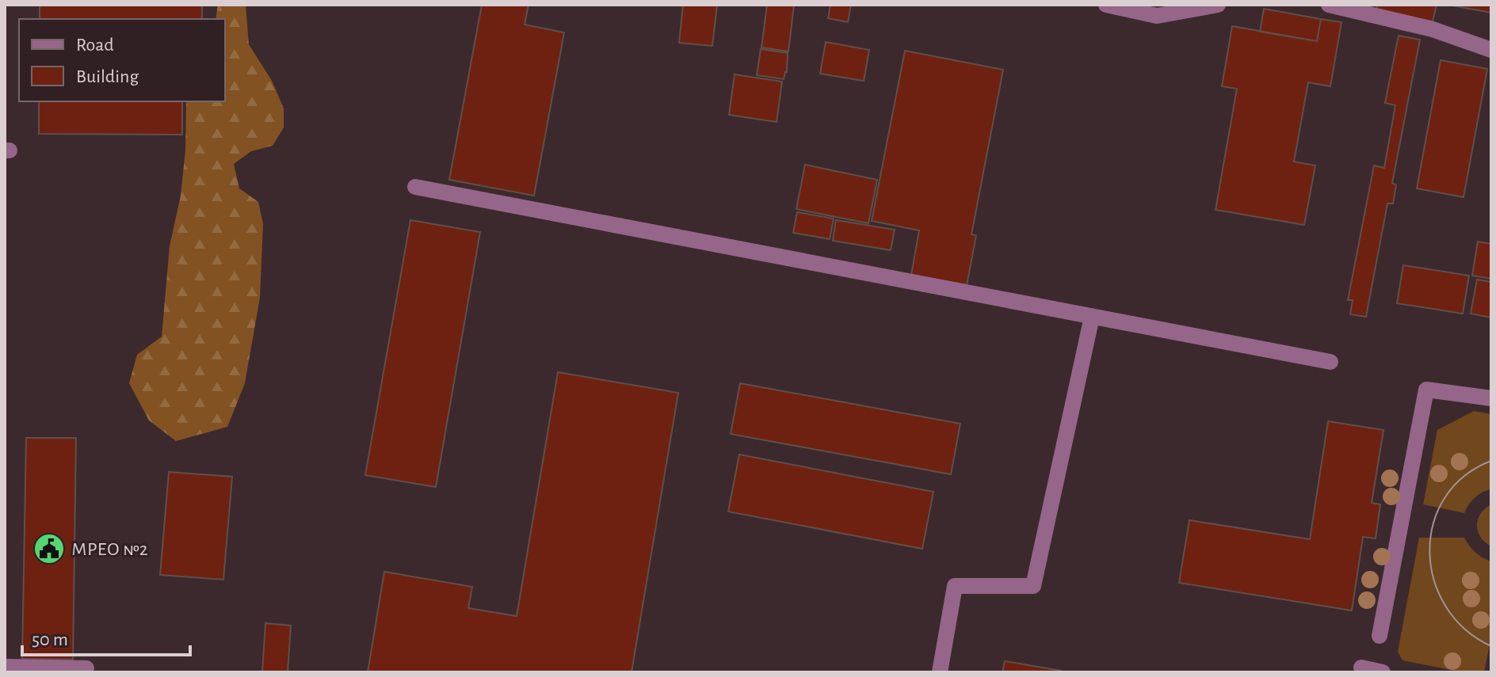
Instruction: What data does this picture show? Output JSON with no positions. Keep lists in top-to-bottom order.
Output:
{
  "places": {
    "public building": ["МРЕО №2"]
  },
  "legend": ["Road", "Building"],
  "scale_bar": "50 m"
}
